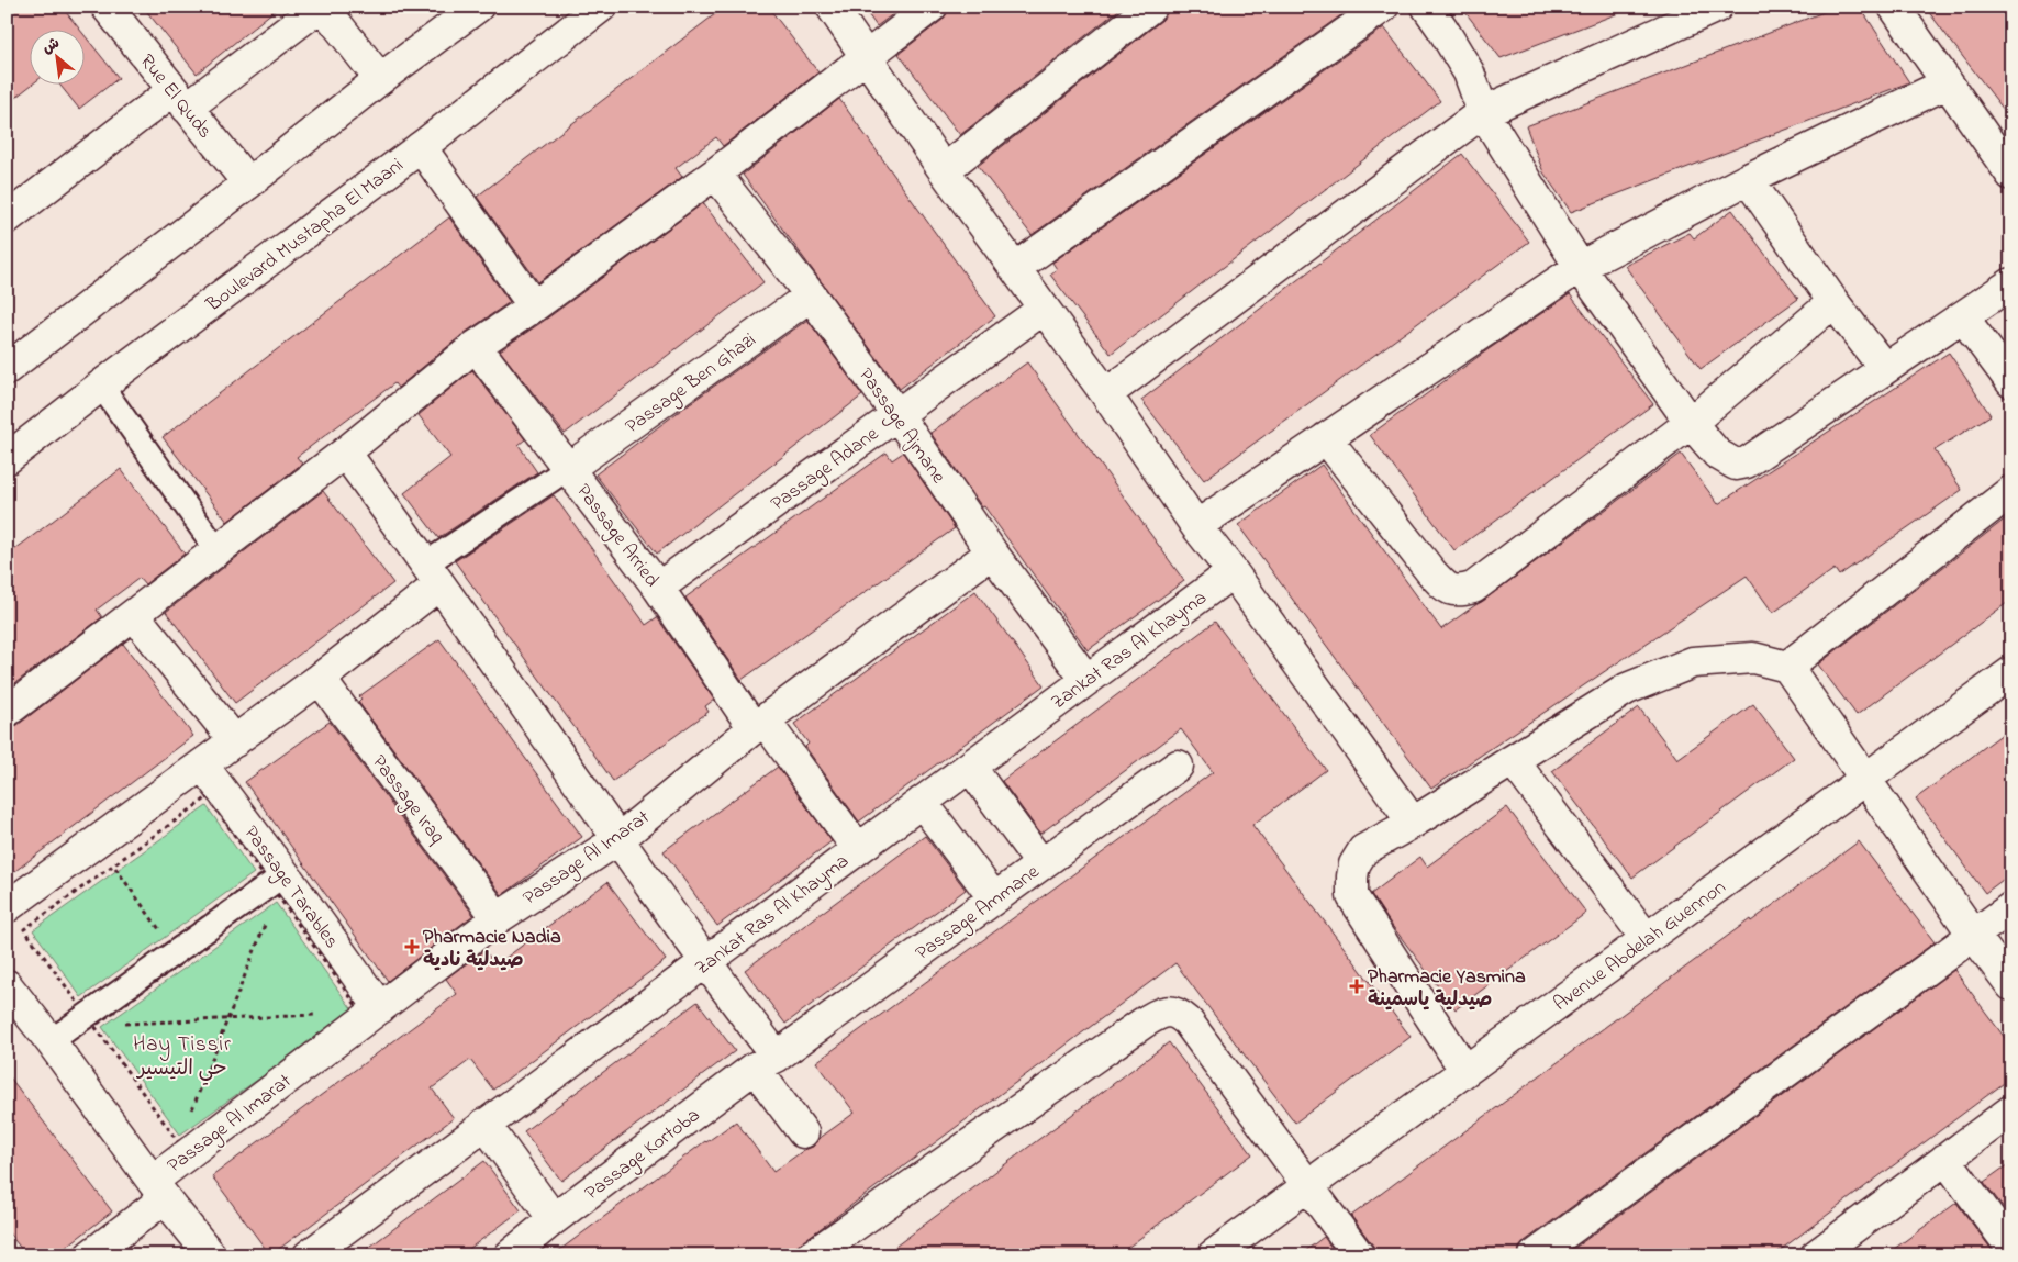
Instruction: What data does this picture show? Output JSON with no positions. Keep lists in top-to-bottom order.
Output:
{
  "streets": {
    "street": [
      "Rue El Quds",
      "Boulevard Mustapha El Maani",
      "Passage Ben Ghazi",
      "Passage Ajmane",
      "Passage Adane",
      "Passage Arried",
      "Zankat Ras Al Khayma",
      "Passage Iraq",
      "Passage Al Imarat",
      "Passage Tarables",
      "Passage Ammane",
      "Avenue Abdelah Guennon",
      "Passage Kortoba"
    ]
  },
  "crossings": [
    ["Passage Ben Ghazi", "Passage Ajmane"],
    ["Passage Ben Ghazi", "Passage Arried"],
    ["Passage Ajmane", "Passage Adane"],
    ["Passage Ajmane", "Zankat Ras Al Khayma"],
    ["Passage Ajmane", "Passage Al Imarat"],
    ["Passage Adane", "Passage Arried"],
    ["Passage Arried", "Zankat Ras Al Khayma"],
    ["Passage Arried", "Passage Al Imarat"],
    ["Passage Iraq", "Passage Al Imarat"],
    ["Passage Al Imarat", "Passage Tarables"],
    ["Passage Ammane", "Passage Kortoba"]
  ],
  "districts": ["Hay Tissir حي التيسير"],
  "places": {
    "health": ["Pharmacie Nadia صيدلية نادية", "Pharmacie Yasmina صيدلية ياسمينة"]
  },
  "north": "top left"
}
